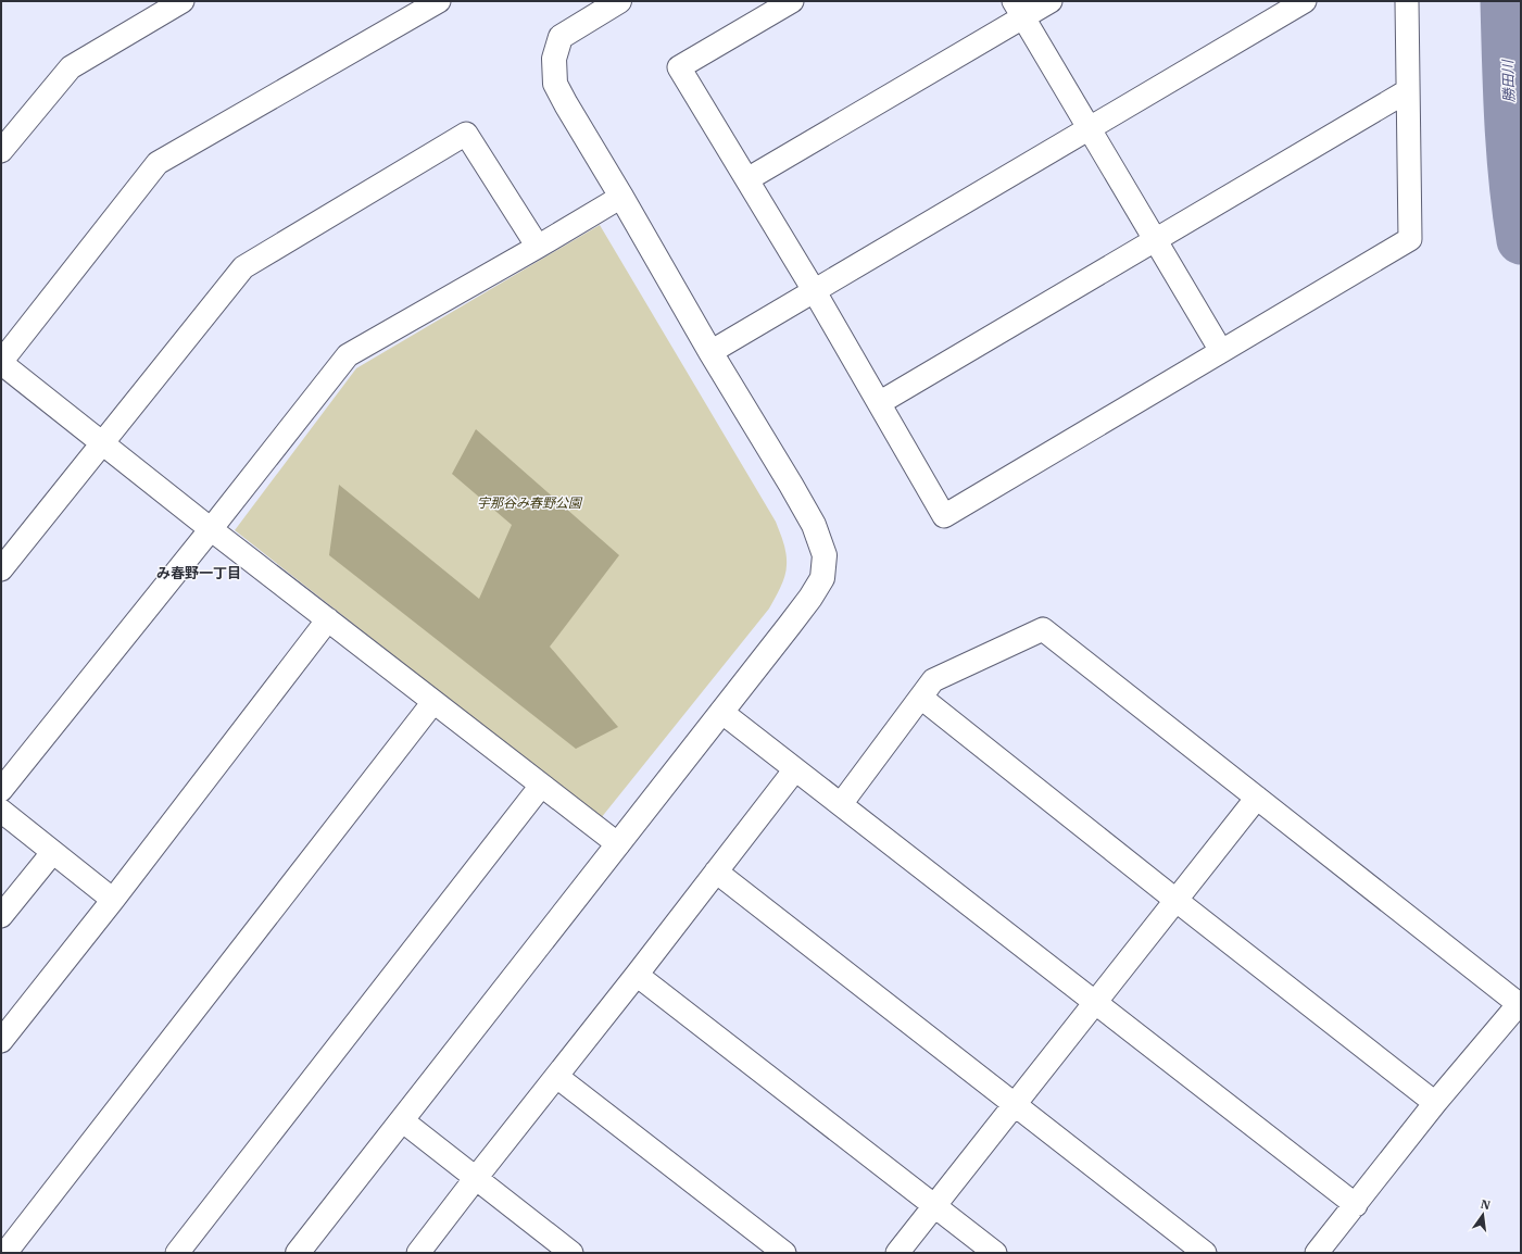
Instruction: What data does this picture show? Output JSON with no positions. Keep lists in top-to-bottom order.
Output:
{
  "districts": ["み春野一丁目"],
  "water": ["勝田川"],
  "parks": ["宇那谷み春野公園"],
  "north": "top"
}
